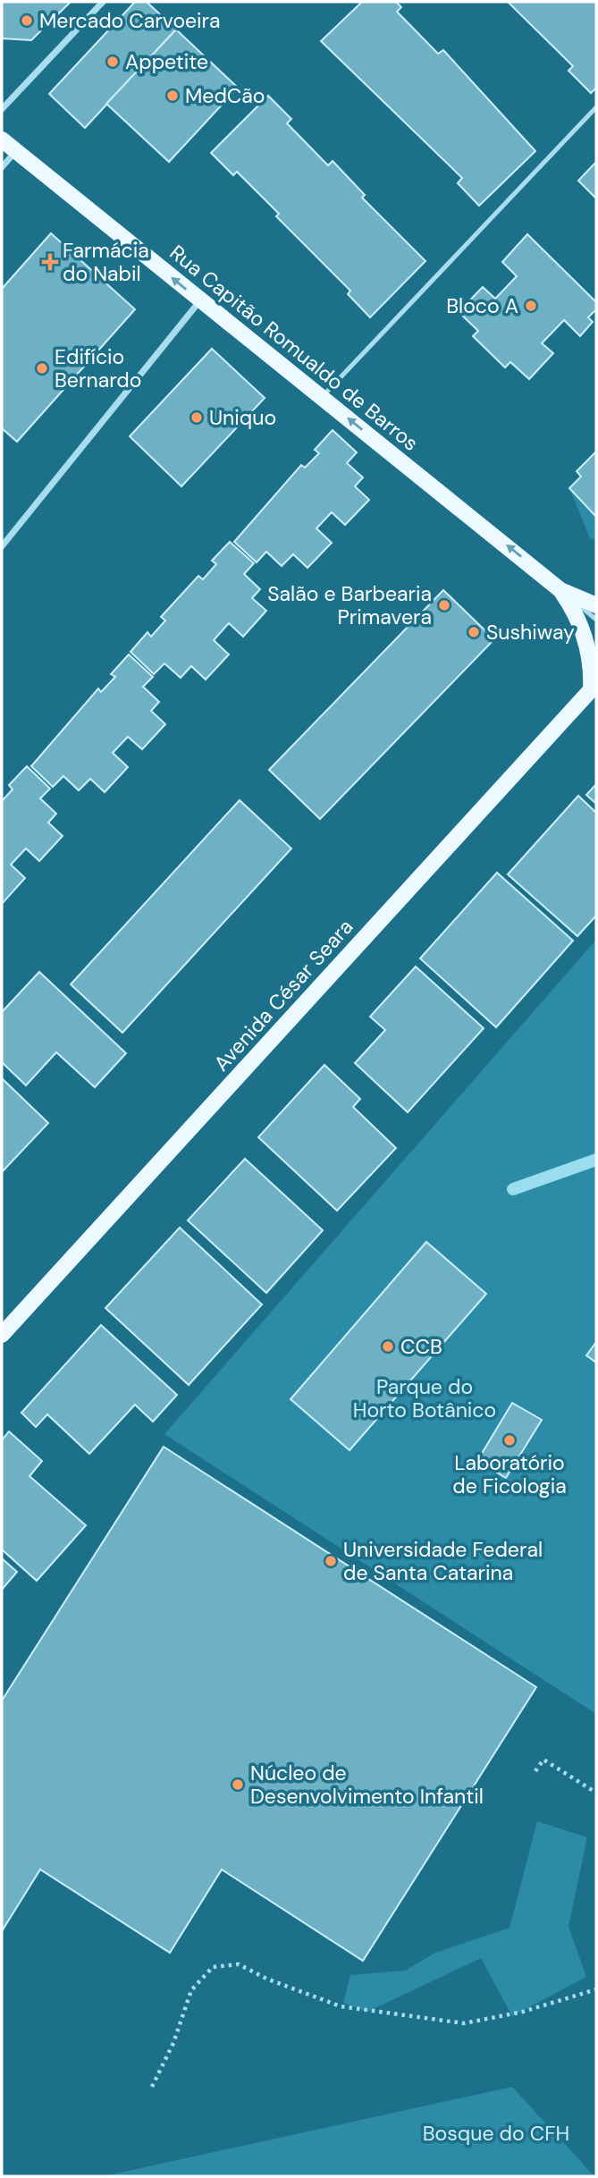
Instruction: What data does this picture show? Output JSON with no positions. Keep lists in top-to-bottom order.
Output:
{
  "streets": {
    "main road": ["Rua Capitão Romualdo de Barros", "Avenida César Seara"]
  },
  "crossings": [
    ["Rua Capitão Romualdo de Barros", "Avenida César Seara"]
  ],
  "one_way": ["Rua Capitão Romualdo de Barros"],
  "parks": ["Parque do Horto Botânico", "Bosque do CFH"],
  "places": {
    "other": [
      "Mercado Carvoeira",
      "Appetite",
      "MedCão",
      "Bloco A",
      "Edifício Bernardo",
      "Uniquo",
      "Salão e Barbearia Primavera",
      "Sushiway",
      "CCB",
      "Laboratório de Ficologia",
      "Universidade Federal de Santa Catarina",
      "Núcleo de Desenvolvimento Infantil"
    ],
    "health": ["Farmácia do Nabil"]
  }
}
